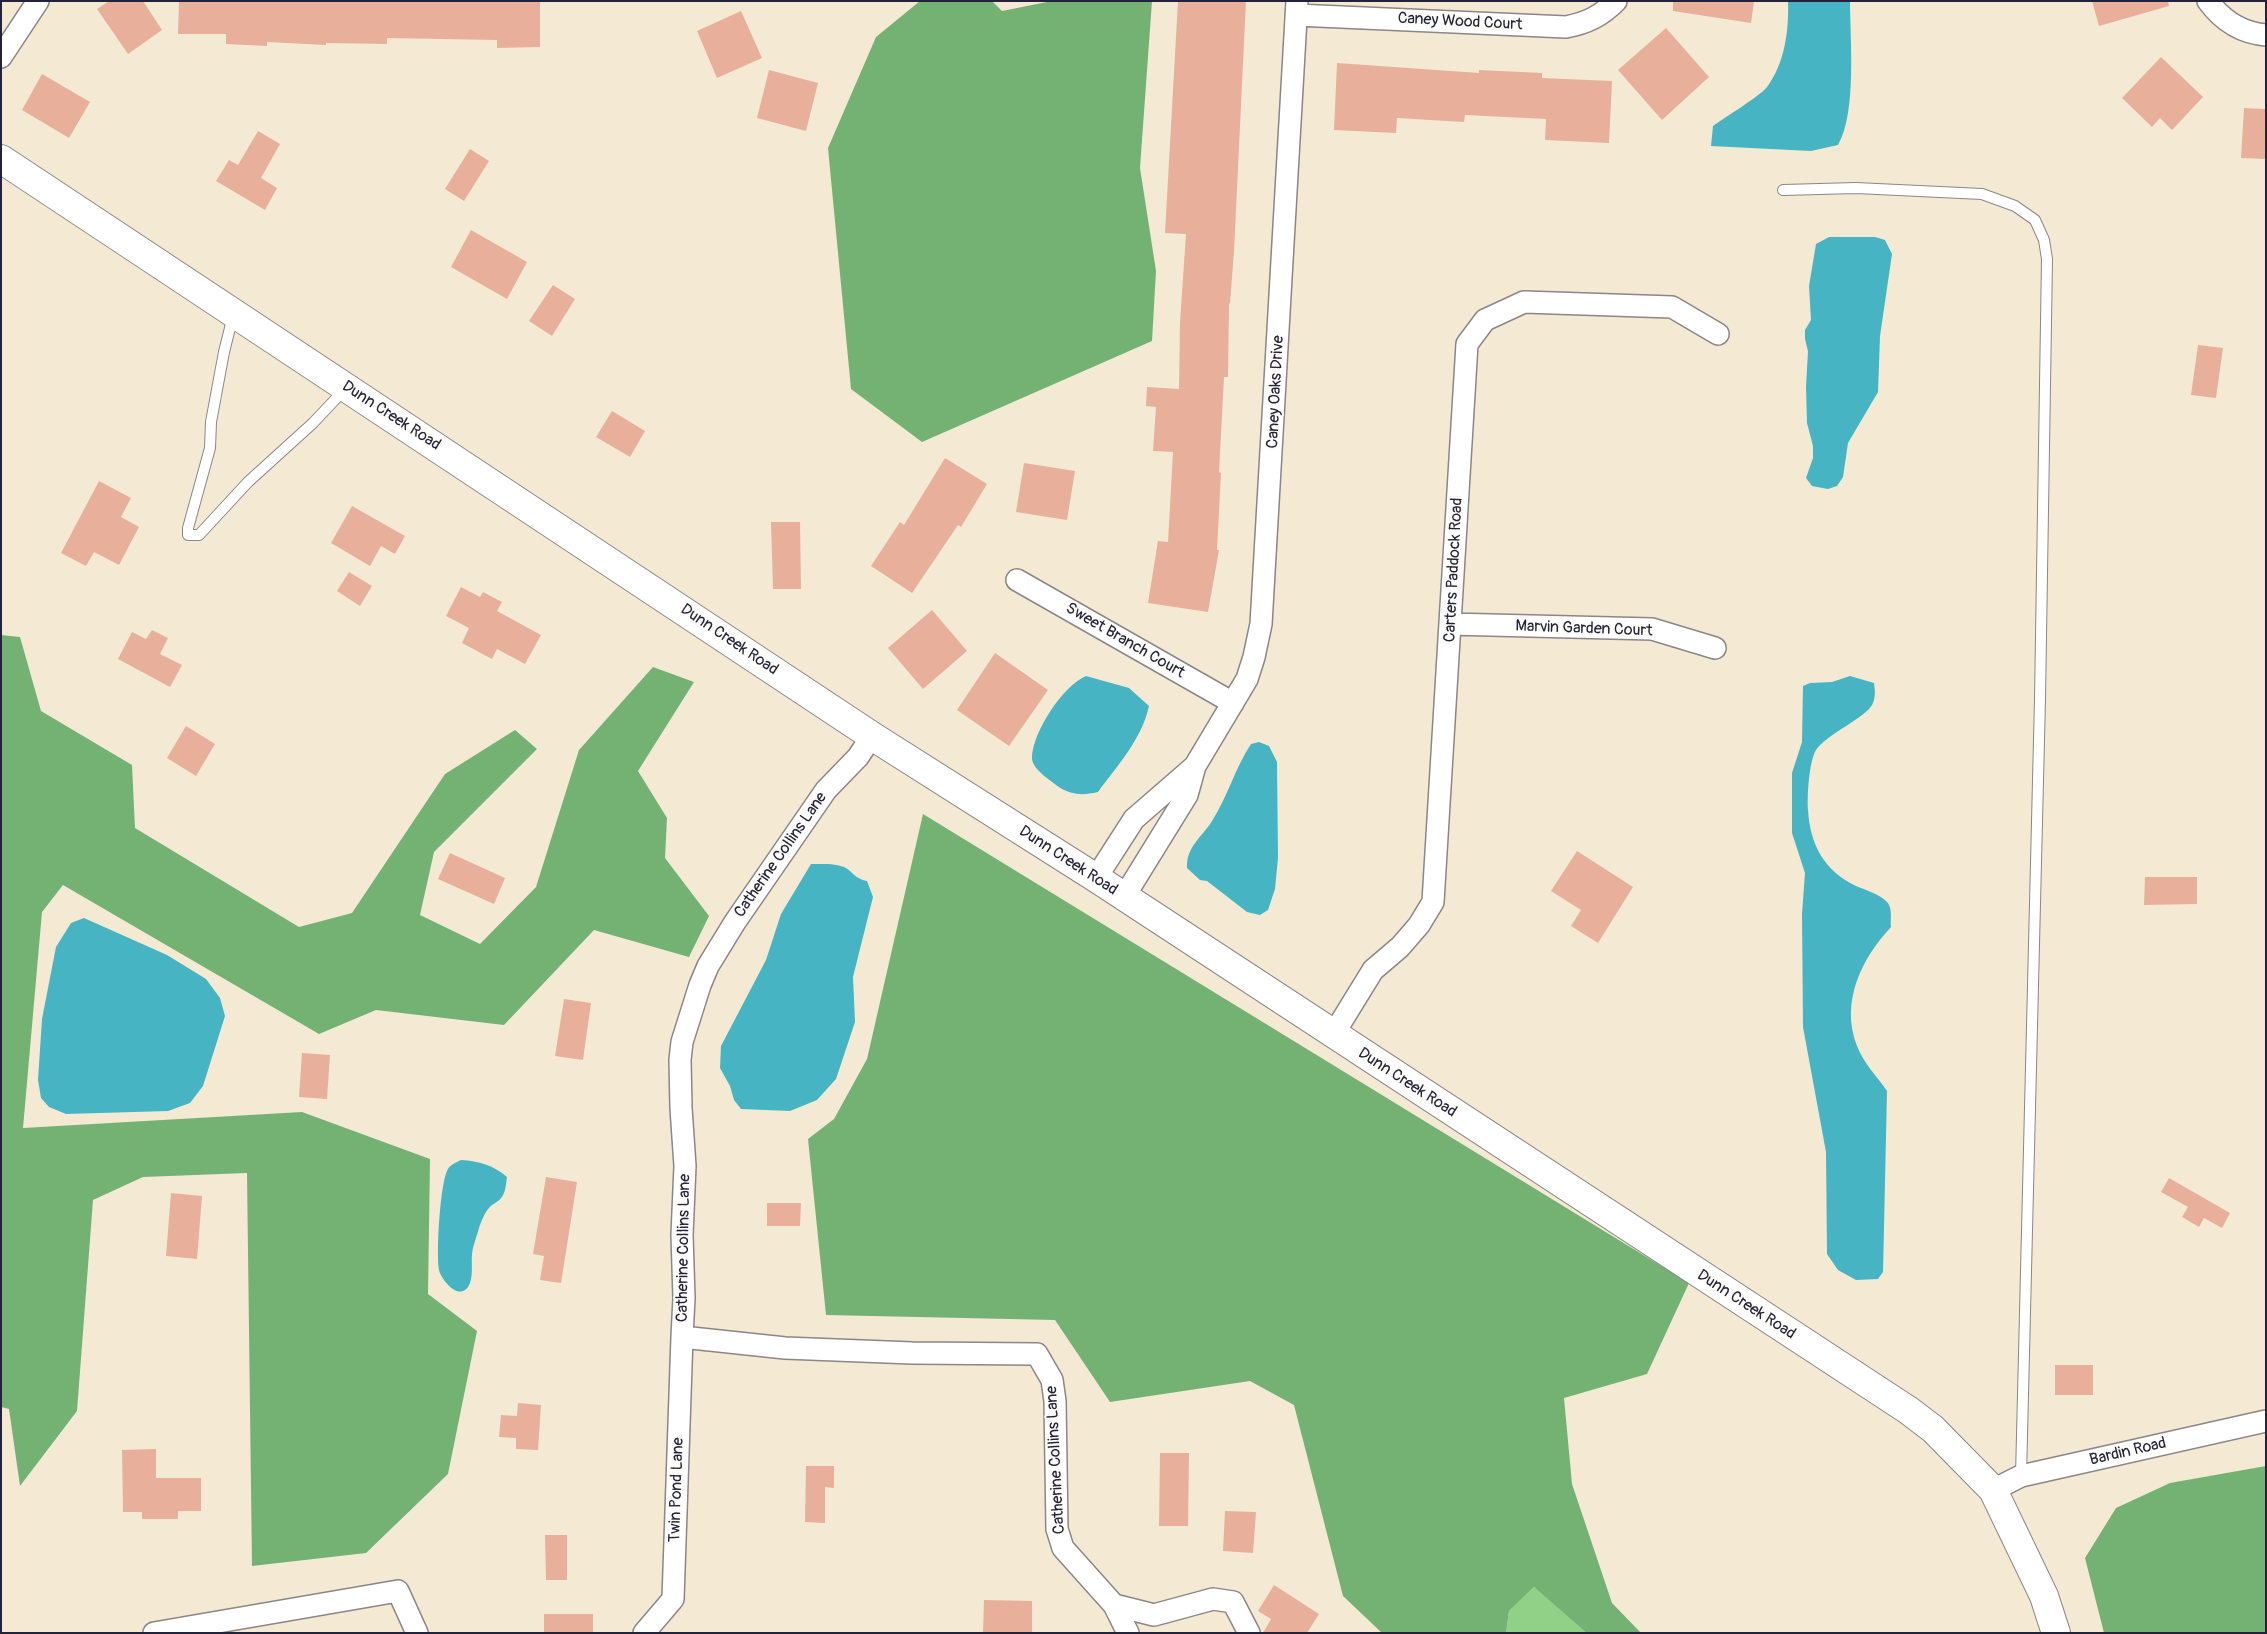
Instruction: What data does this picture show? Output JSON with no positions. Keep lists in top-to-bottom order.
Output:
{
  "streets": {
    "street": [
      "Caney Wood Court",
      "Caney Oaks Drive",
      "Dunn Creek Road",
      "Carters Paddock Road",
      "Marvin Garden Court",
      "Sweet Branch Court",
      "Catherine Collins Lane",
      "Bardin Road",
      "Twin Pond Lane"
    ]
  },
  "crossings": [
    ["Caney Wood Court", "Caney Oaks Drive"],
    ["Caney Oaks Drive", "Dunn Creek Road"],
    ["Caney Oaks Drive", "Sweet Branch Court"],
    ["Dunn Creek Road", "Carters Paddock Road"],
    ["Dunn Creek Road", "Catherine Collins Lane"],
    ["Dunn Creek Road", "Bardin Road"],
    ["Carters Paddock Road", "Marvin Garden Court"],
    ["Catherine Collins Lane", "Twin Pond Lane"]
  ]
}
